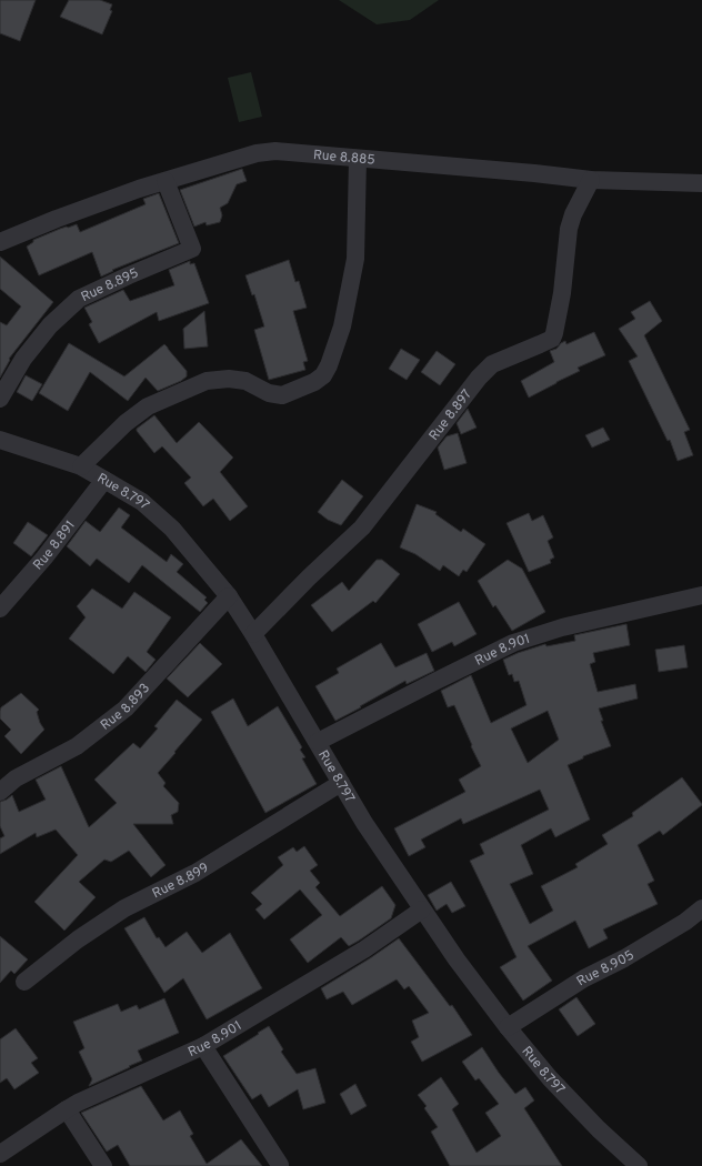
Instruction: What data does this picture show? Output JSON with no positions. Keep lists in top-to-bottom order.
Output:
{
  "streets": {
    "street": [
      "Rue 8.885",
      "Rue 8.895",
      "Rue 8.897",
      "Rue 8.797",
      "Rue 8.891",
      "Rue 8.901",
      "Rue 8.893",
      "Rue 8.899",
      "Rue 8.905"
    ]
  },
  "crossings": [
    ["Rue 8.885", "Rue 8.895"],
    ["Rue 8.885", "Rue 8.897"],
    ["Rue 8.897", "Rue 8.797"],
    ["Rue 8.797", "Rue 8.891"],
    ["Rue 8.797", "Rue 8.901"],
    ["Rue 8.797", "Rue 8.893"],
    ["Rue 8.797", "Rue 8.899"],
    ["Rue 8.797", "Rue 8.905"]
  ]
}
